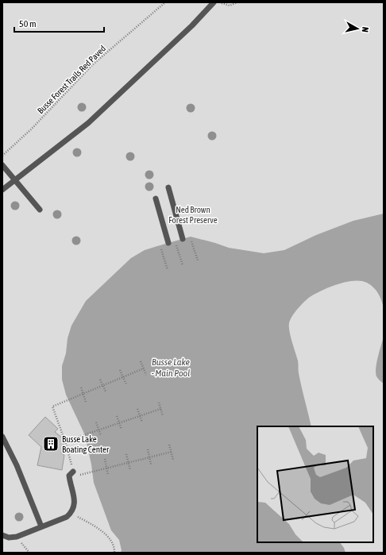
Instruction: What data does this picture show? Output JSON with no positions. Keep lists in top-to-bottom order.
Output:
{
  "streets": {
    "path": ["Busse Forest Trails Red Paved"]
  },
  "water": ["Busse Lake - Main Pool"],
  "parks": ["Ned Brown Forest Preserve"],
  "places": {
    "building": ["Busse Lake Boating Center"]
  },
  "scale_bar": "50 m",
  "north": "right"
}
